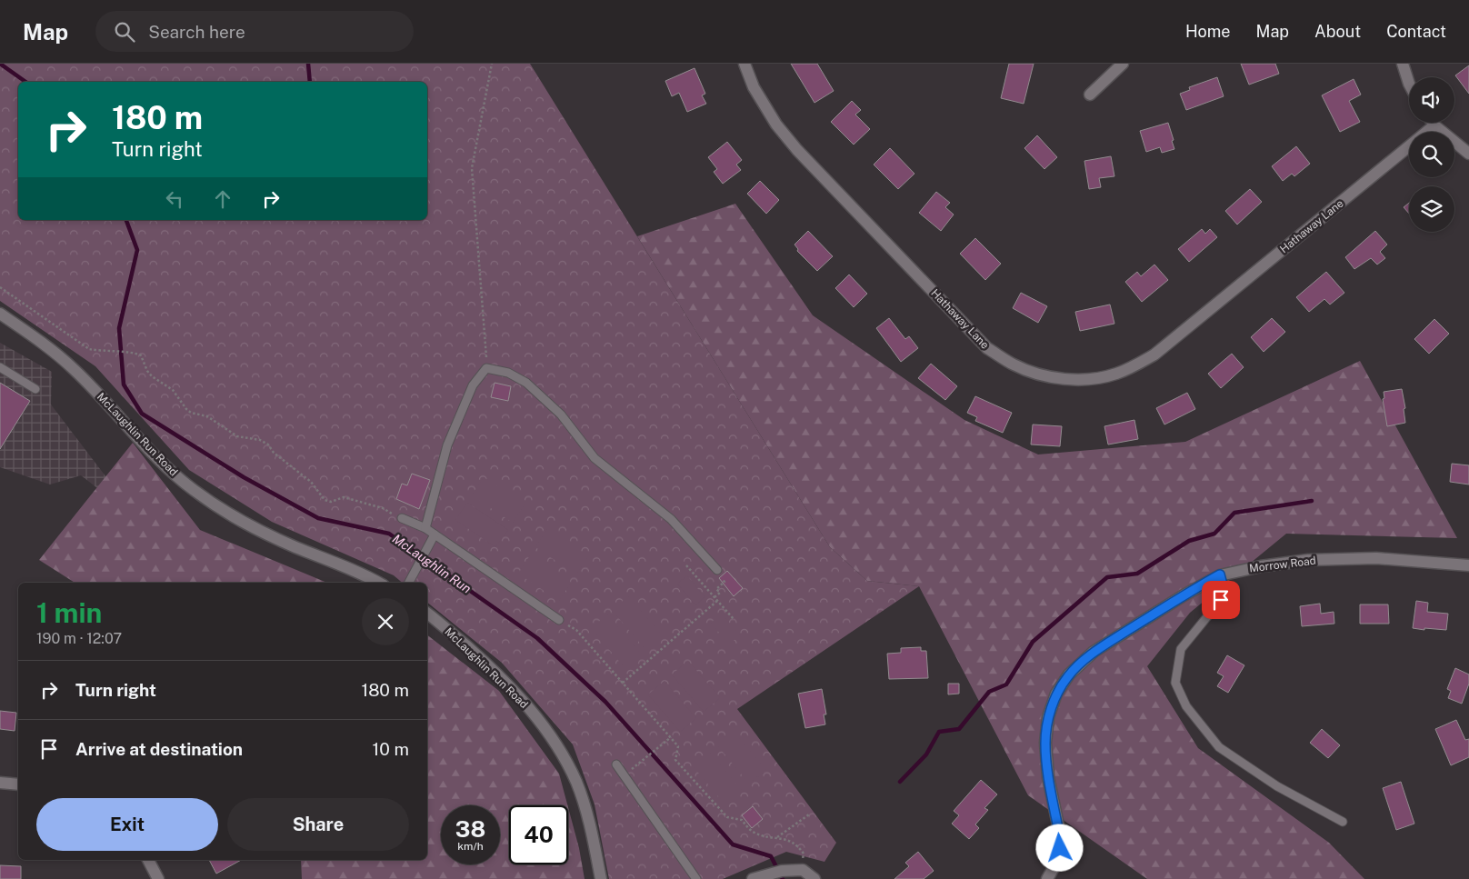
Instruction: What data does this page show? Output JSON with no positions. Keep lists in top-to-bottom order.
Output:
{
  "streets": {
    "street": ["Hathaway Lane", "McLaughlin Run Road", "Morrow Road"]
  },
  "water": ["McLaughlin Run"],
  "page": {
    "header": "Map",
    "search": "Search here",
    "nav": [
      "Home",
      "Map",
      "About",
      "Contact"
    ],
    "turn": ["180 m", "Turn right"],
    "heading": ["1 min", "190 m · 12:07"],
    "list": [
      {
        "name": "Turn right",
        "value": "180 m"
      },
      {
        "name": "Arrive at destination",
        "value": "10 m"
      }
    ],
    "buttons": ["Exit", "Share"],
    "speed": "38 km/h",
    "limit": "40"
  }
}
